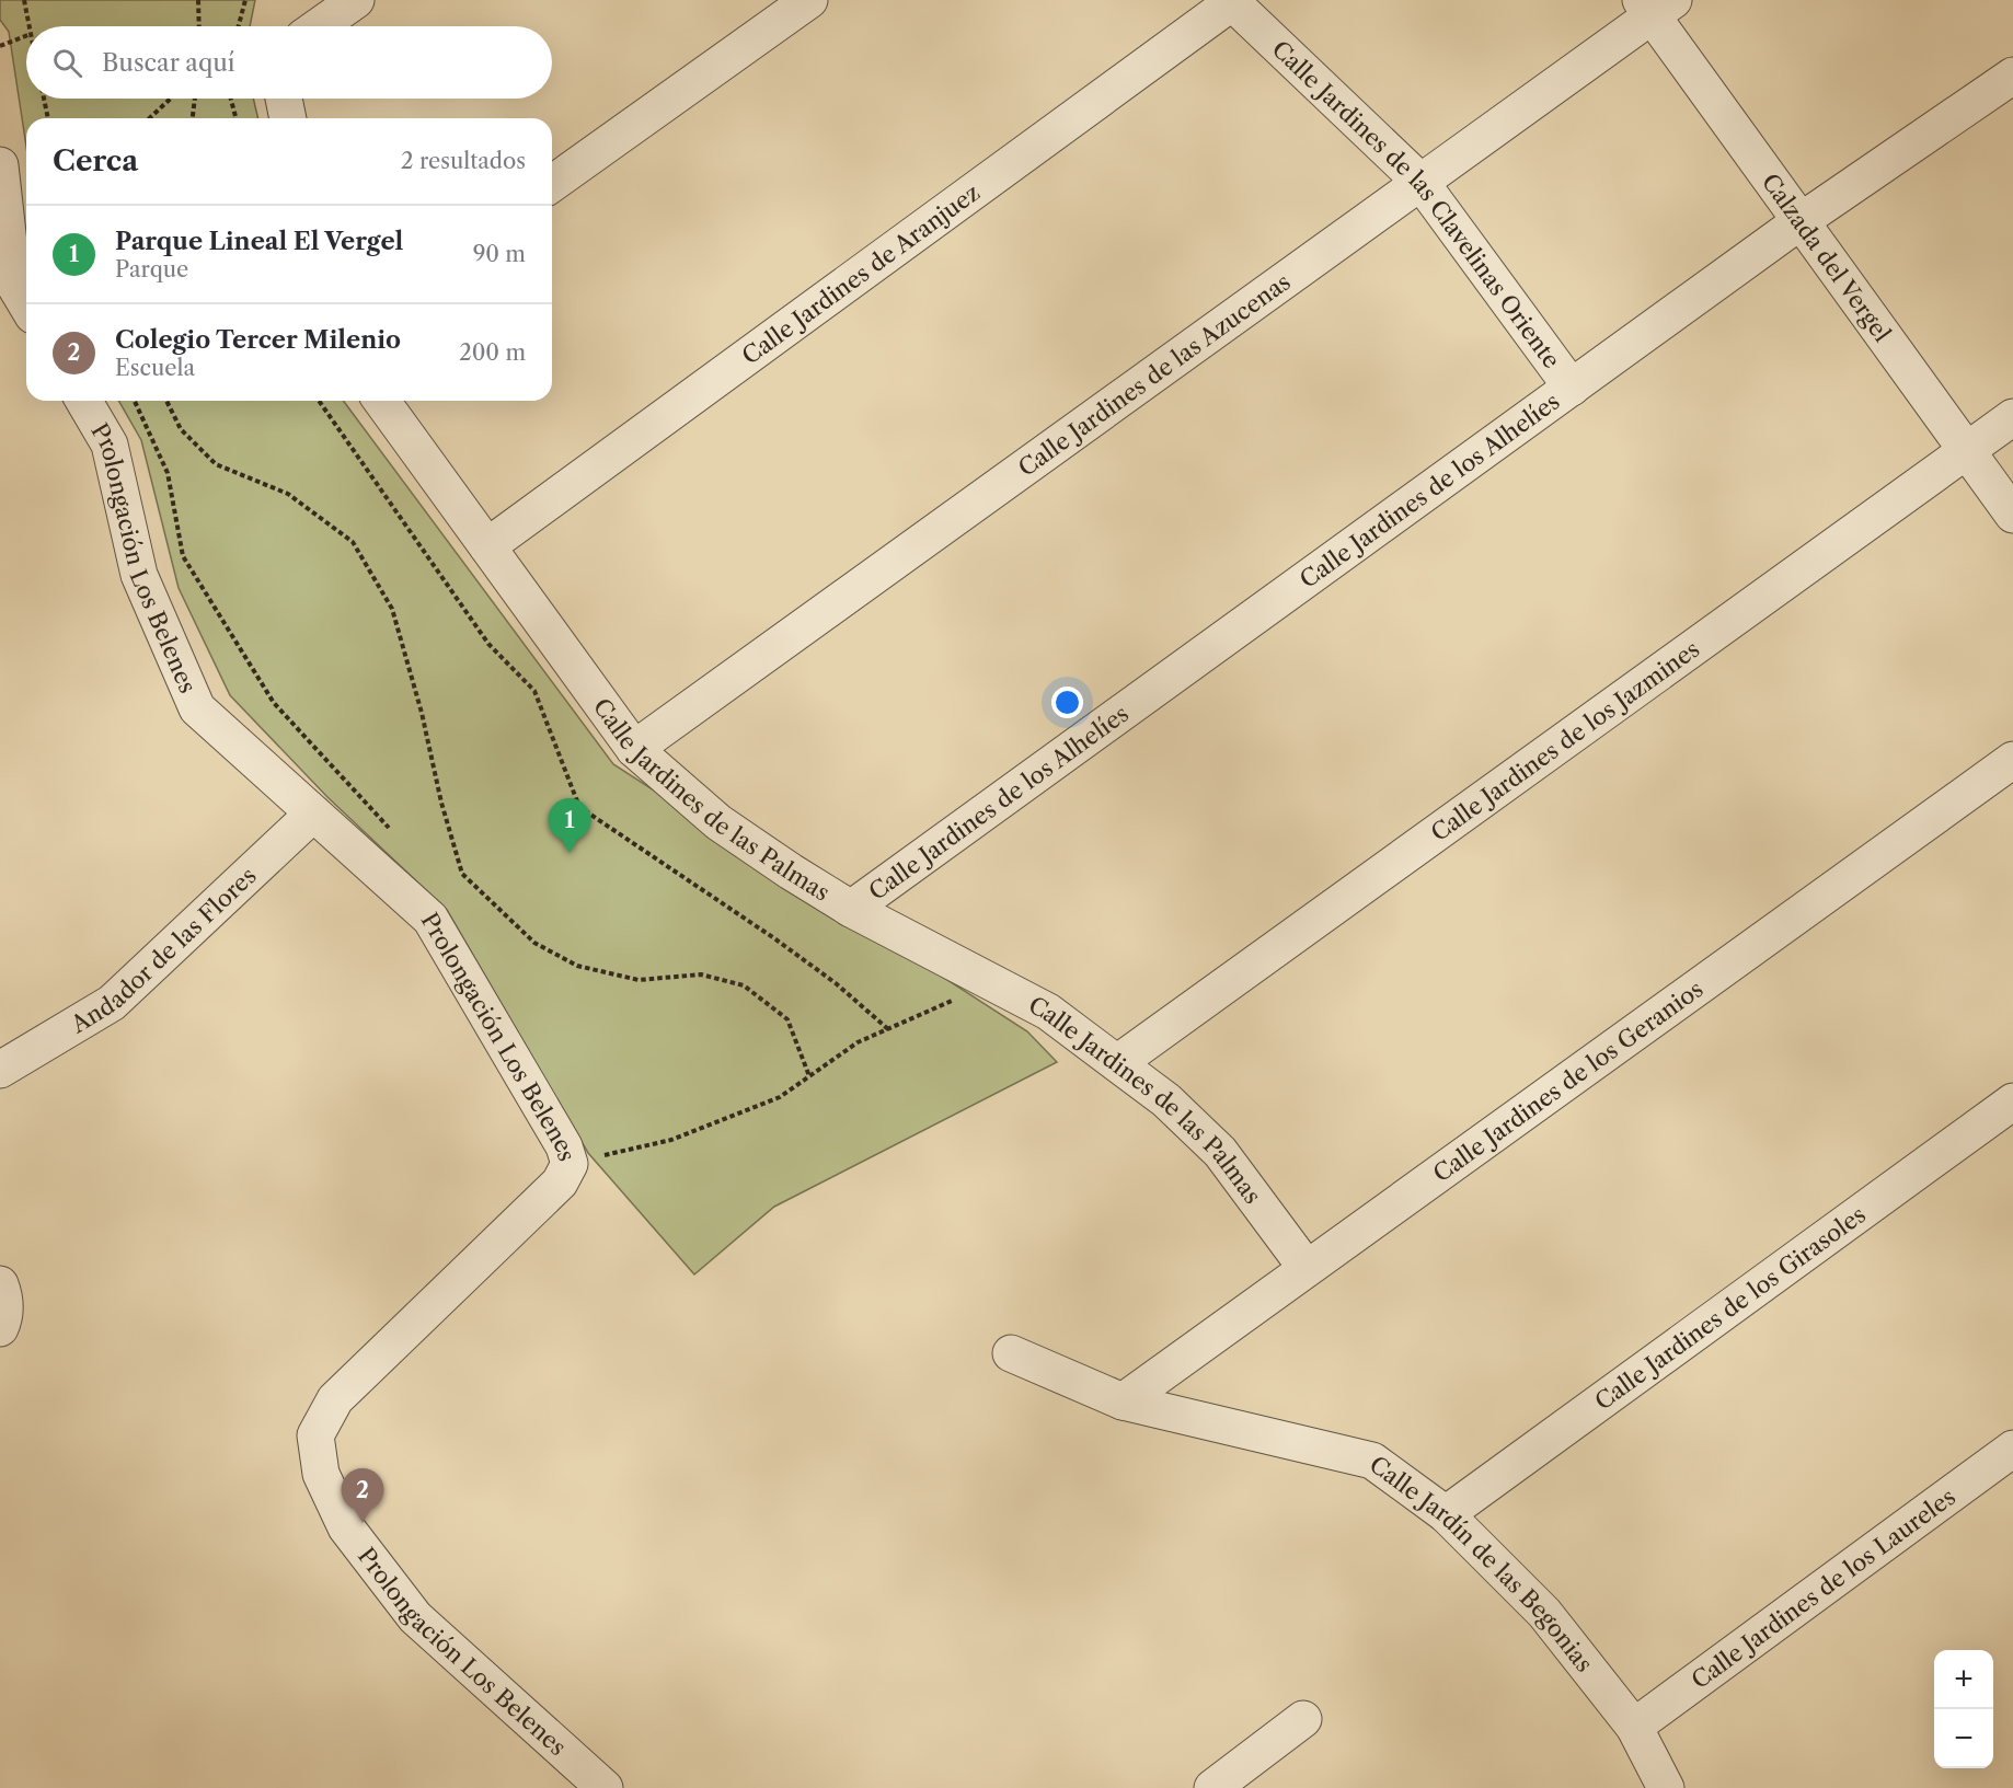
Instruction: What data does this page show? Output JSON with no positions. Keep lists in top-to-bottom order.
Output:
{
  "streets": {
    "street": [
      "Calle Jardines de las Clavelinas Oriente",
      "Calzada del Vergel",
      "Calle Jardines de Aranjuez",
      "Calle Jardines de las Azucenas",
      "Calle Jardines de los Alhelíes",
      "Prolongación Los Belenes",
      "Calle Jardines de los Jazmines",
      "Calle Jardines de las Palmas",
      "Andador de las Flores",
      "Calle Jardines de los Geranios",
      "Calle Jardines de los Girasoles",
      "Calle Jardín de las Begonias",
      "Calle Jardines de los Laureles"
    ]
  },
  "crossings": [
    ["Calle Jardines de las Clavelinas Oriente", "Calle Jardines de Aranjuez"],
    ["Calle Jardines de las Clavelinas Oriente", "Calle Jardines de las Azucenas"],
    ["Calle Jardines de las Clavelinas Oriente", "Calle Jardines de los Alhelíes"],
    ["Calzada del Vergel", "Calle Jardines de las Azucenas"],
    ["Calzada del Vergel", "Calle Jardines de los Alhelíes"],
    ["Calzada del Vergel", "Calle Jardines de los Jazmines"],
    ["Calle Jardines de Aranjuez", "Calle Jardines de las Palmas"],
    ["Calle Jardines de las Azucenas", "Calle Jardines de las Palmas"],
    ["Calle Jardines de los Alhelíes", "Calle Jardines de las Palmas"],
    ["Prolongación Los Belenes", "Andador de las Flores"],
    ["Calle Jardines de los Jazmines", "Calle Jardines de las Palmas"],
    ["Calle Jardines de las Palmas", "Calle Jardines de los Geranios"],
    ["Calle Jardines de los Geranios", "Calle Jardín de las Begonias"],
    ["Calle Jardines de los Girasoles", "Calle Jardín de las Begonias"],
    ["Calle Jardín de las Begonias", "Calle Jardines de los Laureles"]
  ],
  "page": {
    "search": "Buscar aquí",
    "heading": ["Cerca", "2 resultados"],
    "list": [
      {
        "mark": "1",
        "name": "Parque Lineal El Vergel",
        "note": "Parque",
        "value": "90 m"
      },
      {
        "mark": "2",
        "name": "Colegio Tercer Milenio",
        "note": "Escuela",
        "value": "200 m"
      }
    ],
    "pins": ["1", "2"],
    "map_buttons": ["+", "−"]
  }
}
